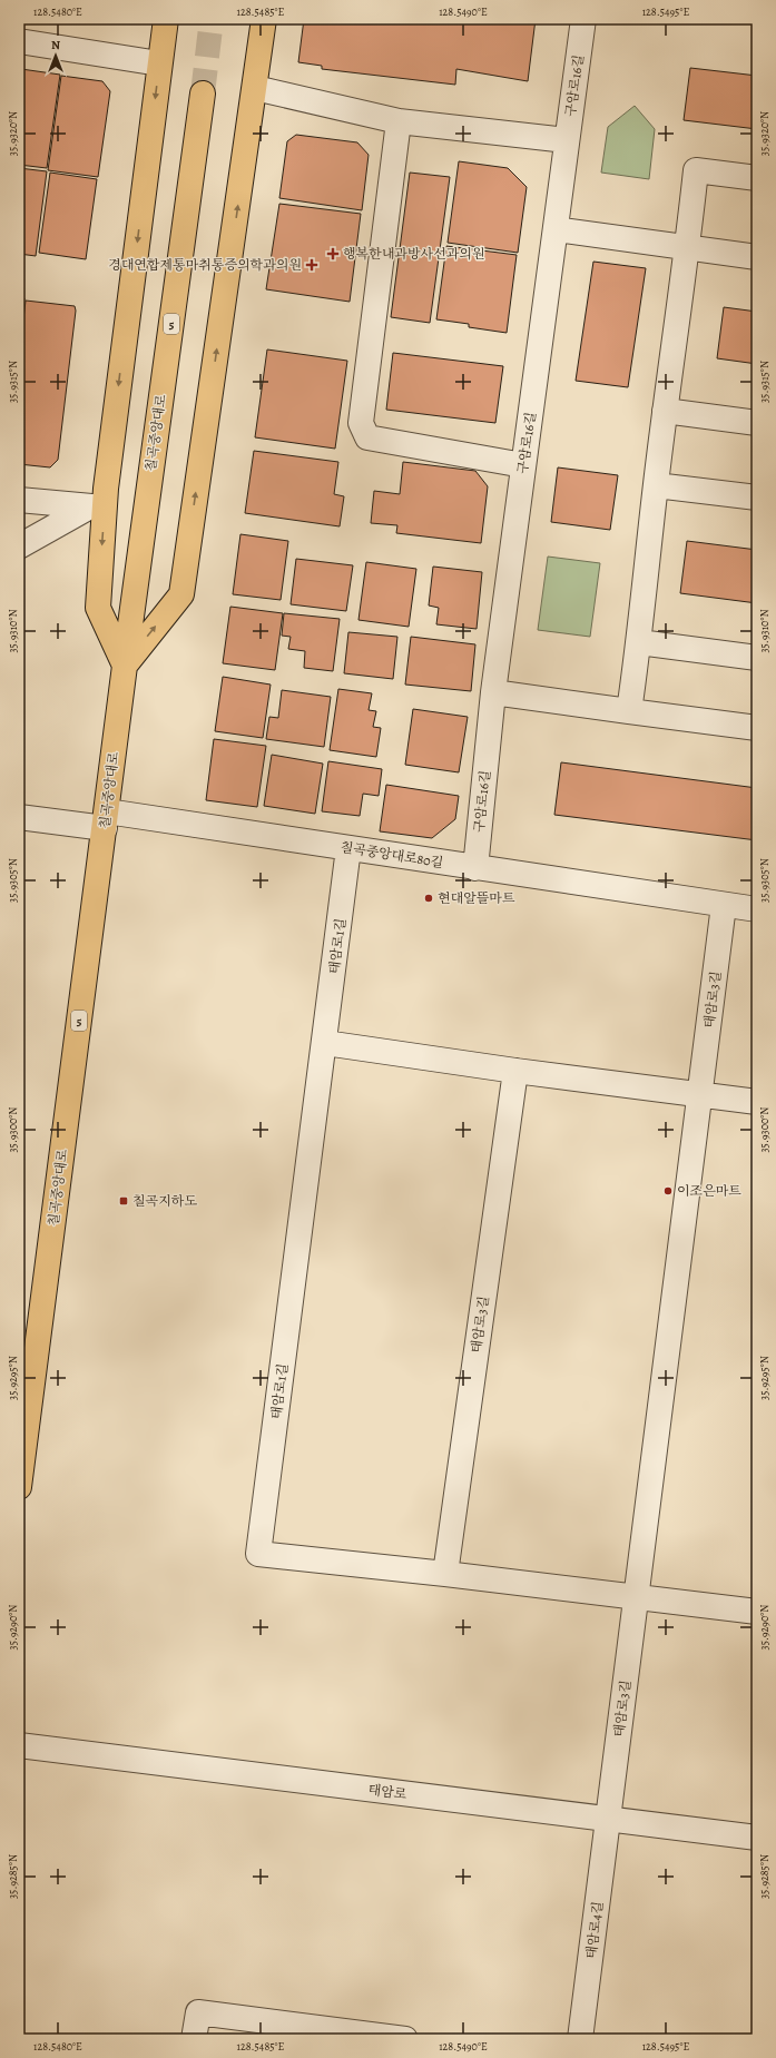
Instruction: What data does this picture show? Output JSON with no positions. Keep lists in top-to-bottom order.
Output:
{
  "streets": {
    "main road": ["5", "칠곡중앙대로"],
    "street": [
      "구암로16길",
      "칠곡중앙대로80길",
      "태암로1길",
      "태암로3길",
      "태암로",
      "태암로4길"
    ]
  },
  "crossings": [
    ["구암로16길", "칠곡중앙대로80길"],
    ["칠곡중앙대로", "칠곡중앙대로80길"],
    ["칠곡중앙대로80길", "태암로1길"],
    ["칠곡중앙대로80길", "태암로3길"],
    ["태암로1길", "태암로3길"],
    ["태암로3길", "태암로"],
    ["태암로3길", "태암로4길"],
    ["태암로", "태암로4길"]
  ],
  "places": {
    "health": ["행복한내과방사선과의원", "경대연합제통마취통증의학과의원"],
    "other": ["현대알뜰마트", "이조은마트"],
    "transit": ["칠곡지하도"]
  },
  "north": "top",
  "coordinates": [
    "128.5480°E",
    "128.5485°E",
    "128.5490°E",
    "128.5495°E",
    "35.9320°N",
    "35.9315°N",
    "35.9310°N",
    "35.9305°N",
    "35.9300°N",
    "35.9295°N",
    "35.9290°N",
    "35.9285°N"
  ]
}
